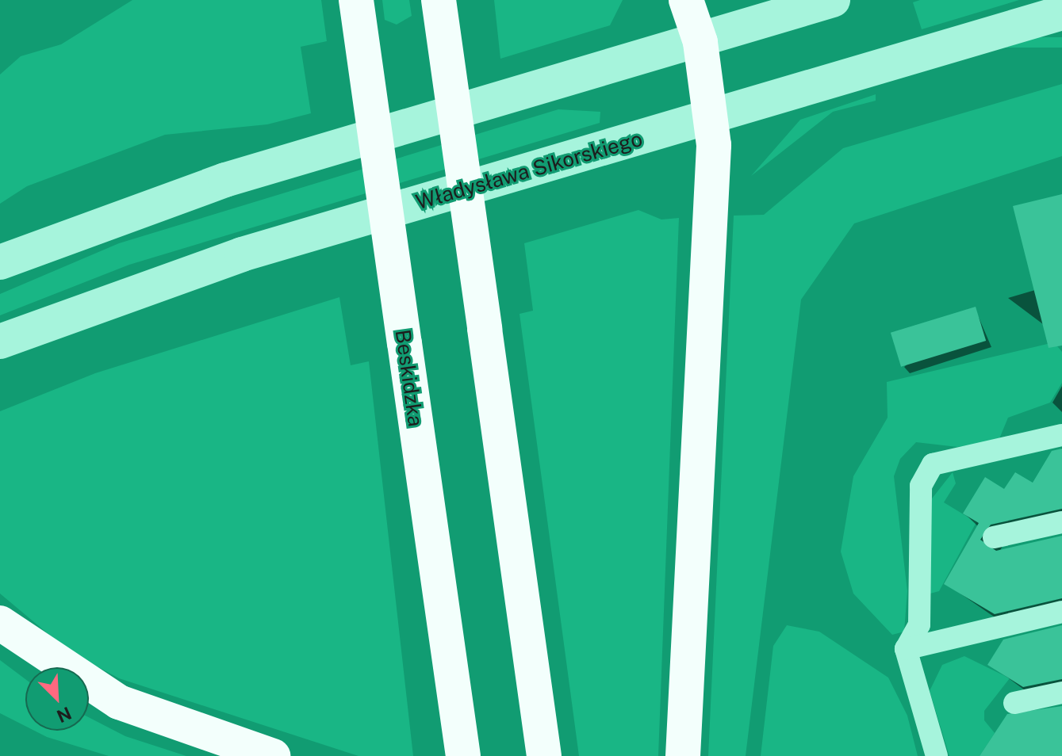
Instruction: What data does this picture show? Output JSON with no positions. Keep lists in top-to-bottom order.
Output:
{
  "streets": {
    "main road": ["Beskidzka"],
    "street": ["Władysława Sikorskiego"]
  },
  "north": "bottom right"
}
